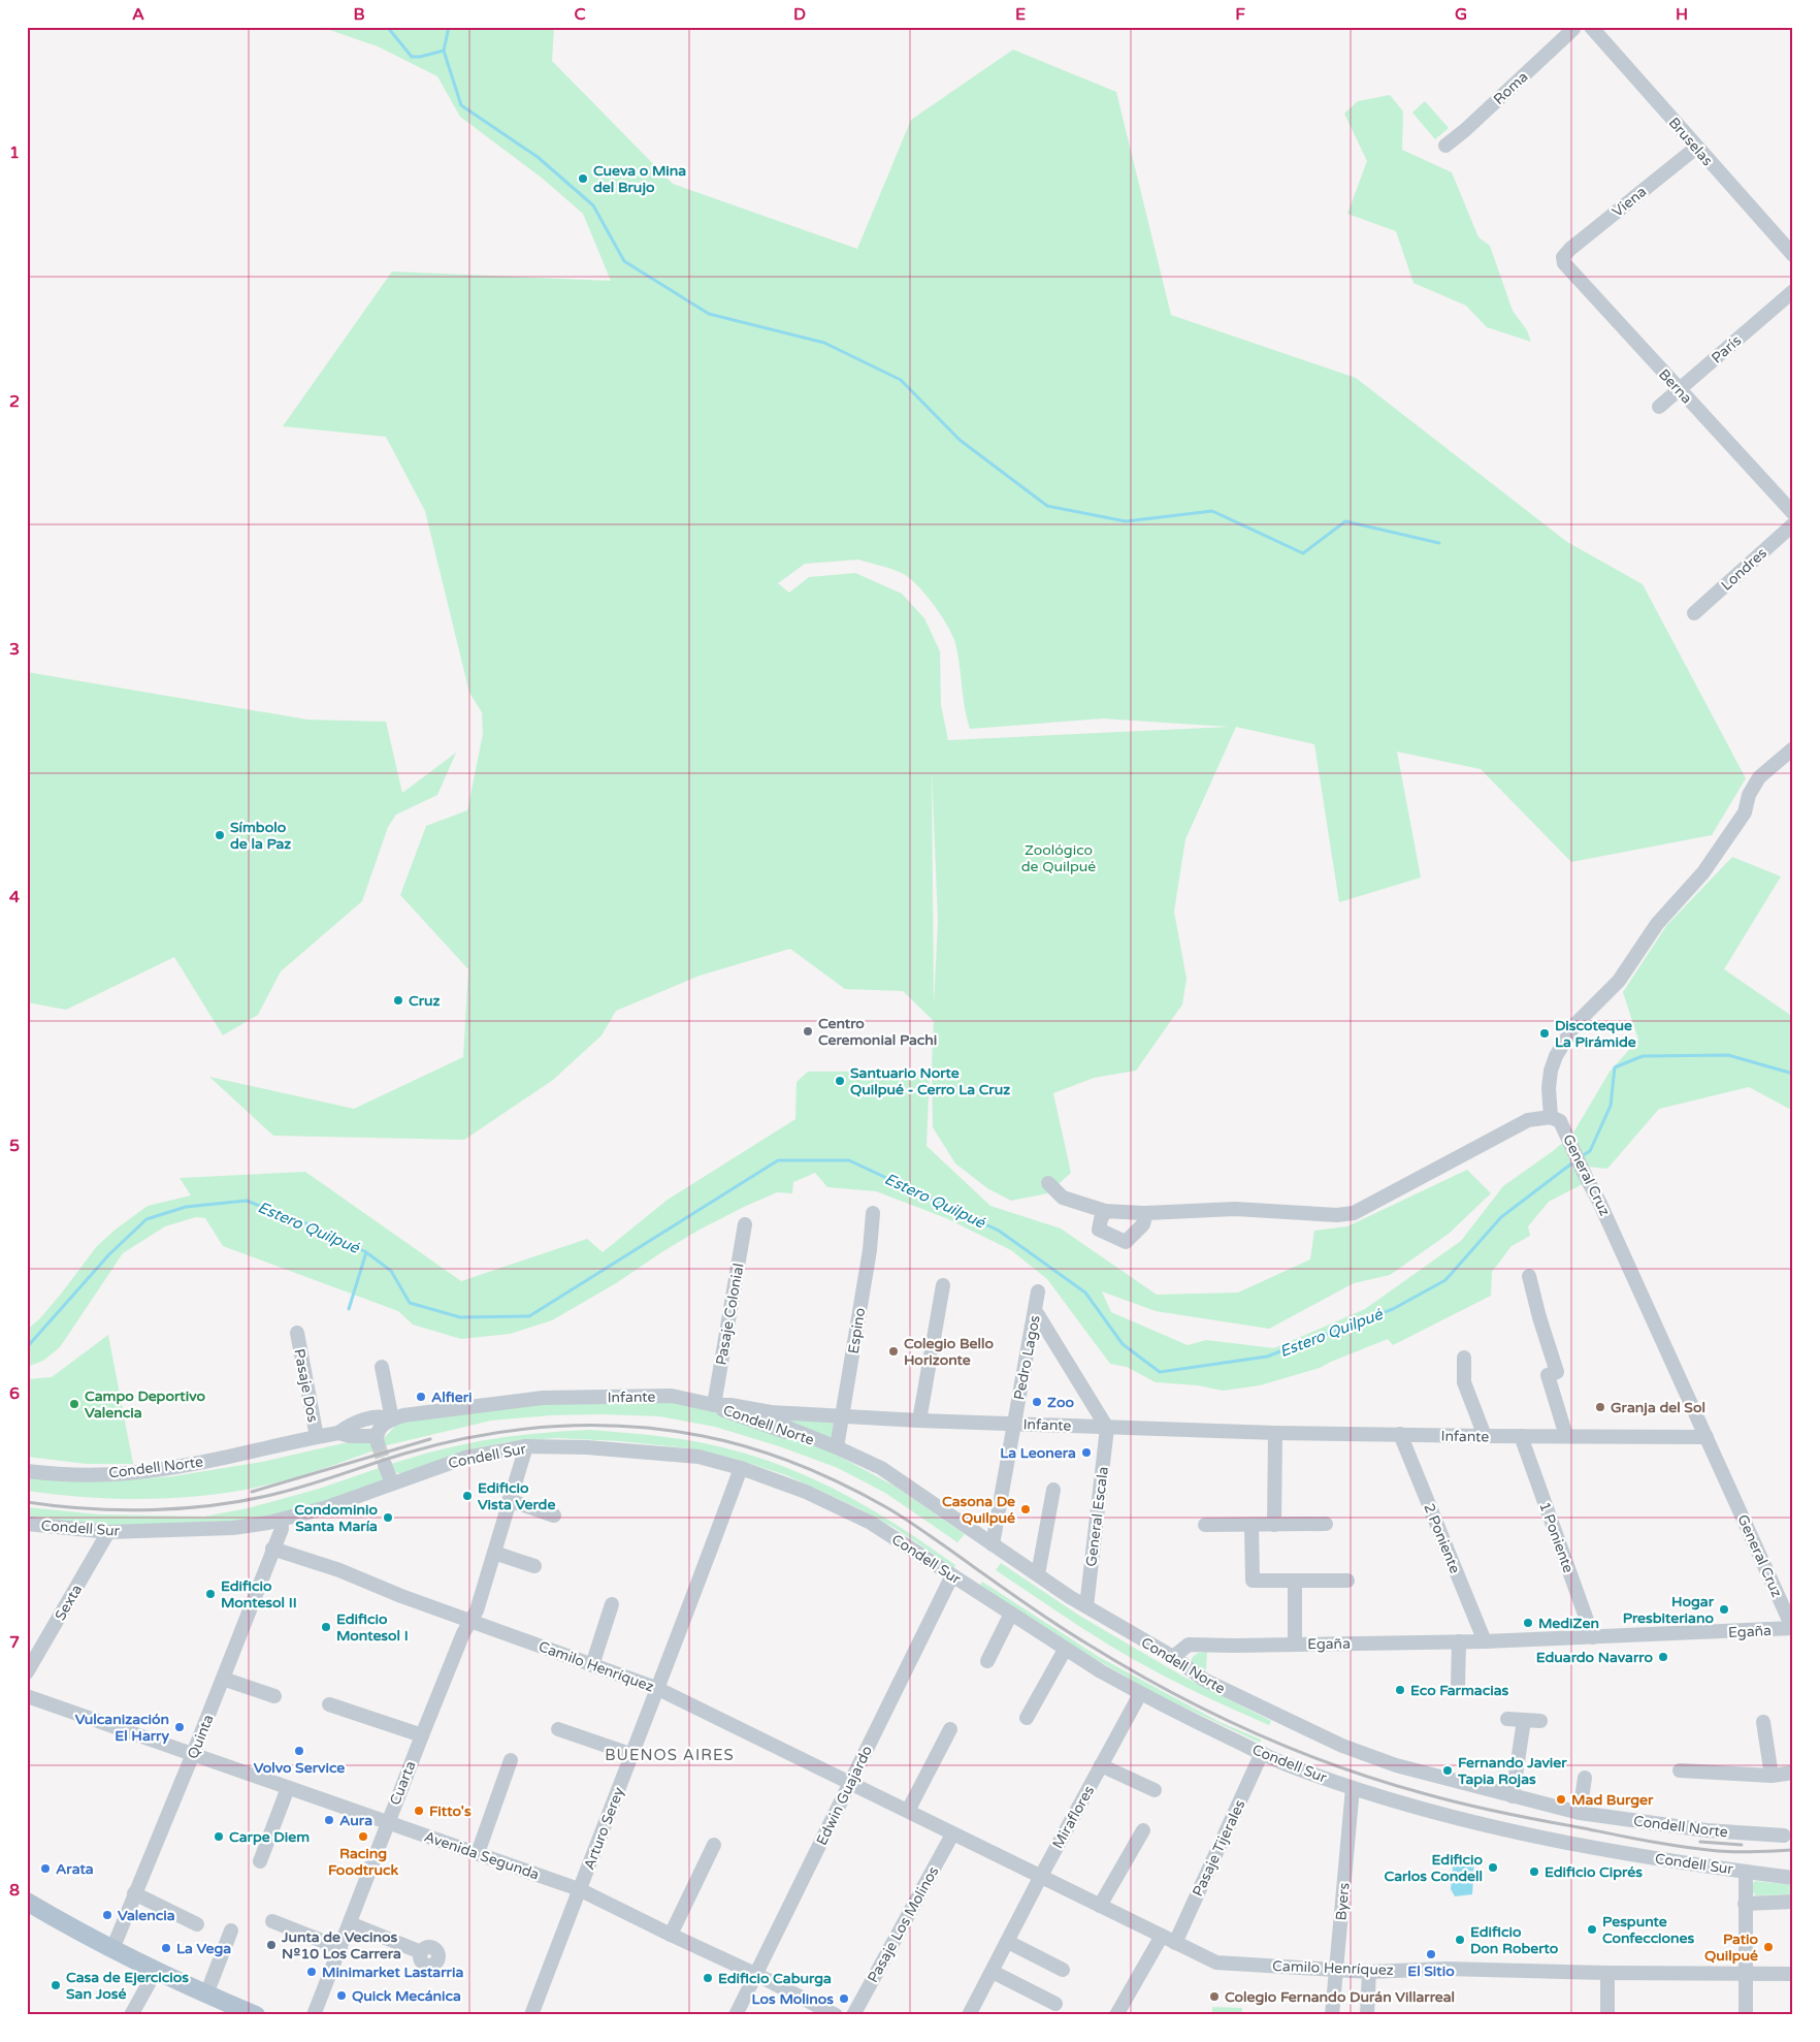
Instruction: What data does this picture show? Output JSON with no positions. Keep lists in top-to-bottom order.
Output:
{
  "streets": {
    "street": [
      "Roma",
      "Bruselas",
      "Viena",
      "París",
      "Berna",
      "Londres",
      "General Cruz",
      "Pasaje Colonial",
      "Espino",
      "Pedro Lagos",
      "Pasaje Dos",
      "Infante",
      "Condell Norte",
      "Condell Sur",
      "General Escala",
      "1 Poniente",
      "2 Poniente",
      "Sexta",
      "Egaña",
      "Camilo Henríquez",
      "Quinta",
      "Cuarta",
      "Edwin Guajardo",
      "Miraflores",
      "Arturo Serey",
      "Pasaje Tijerales",
      "Avenida Segunda",
      "Byers",
      "Pasaje Los Molinos"
    ]
  },
  "crossings": [
    ["Bruselas", "Viena"],
    ["Viena", "Berna"],
    ["París", "Berna"],
    ["General Cruz", "Infante"],
    ["General Cruz", "Egaña"],
    ["Pasaje Colonial", "Infante"],
    ["Pasaje Colonial", "Condell Norte"],
    ["Espino", "Infante"],
    ["Espino", "Condell Norte"],
    ["Pedro Lagos", "Infante"],
    ["Pedro Lagos", "Condell Norte"],
    ["Pasaje Dos", "Infante"],
    ["Infante", "Condell Norte"],
    ["Infante", "General Escala"],
    ["Infante", "1 Poniente"],
    ["Infante", "2 Poniente"],
    ["Condell Norte", "General Escala"],
    ["Condell Norte", "Egaña"],
    ["Condell Sur", "Sexta"],
    ["Condell Sur", "Quinta"],
    ["Condell Sur", "Cuarta"],
    ["Condell Sur", "Edwin Guajardo"],
    ["Condell Sur", "Miraflores"],
    ["Condell Sur", "Arturo Serey"],
    ["Condell Sur", "Pasaje Tijerales"],
    ["Condell Sur", "Byers"],
    ["1 Poniente", "Egaña"],
    ["2 Poniente", "Egaña"],
    ["Camilo Henríquez", "Quinta"],
    ["Camilo Henríquez", "Cuarta"],
    ["Camilo Henríquez", "Edwin Guajardo"],
    ["Camilo Henríquez", "Miraflores"],
    ["Camilo Henríquez", "Arturo Serey"],
    ["Camilo Henríquez", "Pasaje Tijerales"],
    ["Camilo Henríquez", "Byers"],
    ["Camilo Henríquez", "Pasaje Los Molinos"],
    ["Quinta", "Avenida Segunda"],
    ["Cuarta", "Avenida Segunda"],
    ["Edwin Guajardo", "Avenida Segunda"],
    ["Arturo Serey", "Avenida Segunda"]
  ],
  "districts": ["BUENOS AIRES"],
  "water": ["Estero Quilpué"],
  "parks": ["Zoológico de Quilpué"],
  "places": [
    "Cueva o Mina del Brujo",
    "Símbolo de la Paz",
    "Cruz",
    "Centro Ceremonial Pachi",
    "Discoteque La Pirámide",
    "Santuario Norte Quilpué - Cerro La Cruz",
    "Colegio Bello Horizonte",
    "Alfieri",
    "Zoo",
    "Campo Deportivo Valencia",
    "Granja del Sol",
    "La Leonera",
    "Edificio Vista Verde",
    "Casona De Quilpué",
    "Condominio Santa María",
    "Edificio Montesol II",
    "Hogar Presbiteriano",
    "MediZen",
    "Edificio Montesol I",
    "Eduardo Navarro",
    "Eco Farmacias",
    "Vulcanización El Harry",
    "Volvo Service",
    "Fernando Javier Tapia Rojas",
    "Mad Burger",
    "Fitto's",
    "Aura",
    "Carpe Diem",
    "Racing Foodtruck",
    "Edificio Carlos Condell",
    "Arata",
    "Edificio Ciprés",
    "Valencia",
    "Pespunte Confecciones",
    "Edificio Don Roberto",
    "Junta de Vecinos Nº10 Los Carrera",
    "Patio Quilpué",
    "La Vega",
    "El Sitio",
    "Minimarket Lastarria",
    "Edificio Caburga",
    "Casa de Ejercicios San José",
    "Quick Mecánica",
    "Colegio Fernando Durán Villarreal",
    "Los Molinos"
  ],
  "grid": {
    "columns": [
      "A",
      "B",
      "C",
      "D",
      "E",
      "F",
      "G",
      "H"
    ],
    "rows": [
      "1",
      "2",
      "3",
      "4",
      "5",
      "6",
      "7",
      "8"
    ]
  }
}
